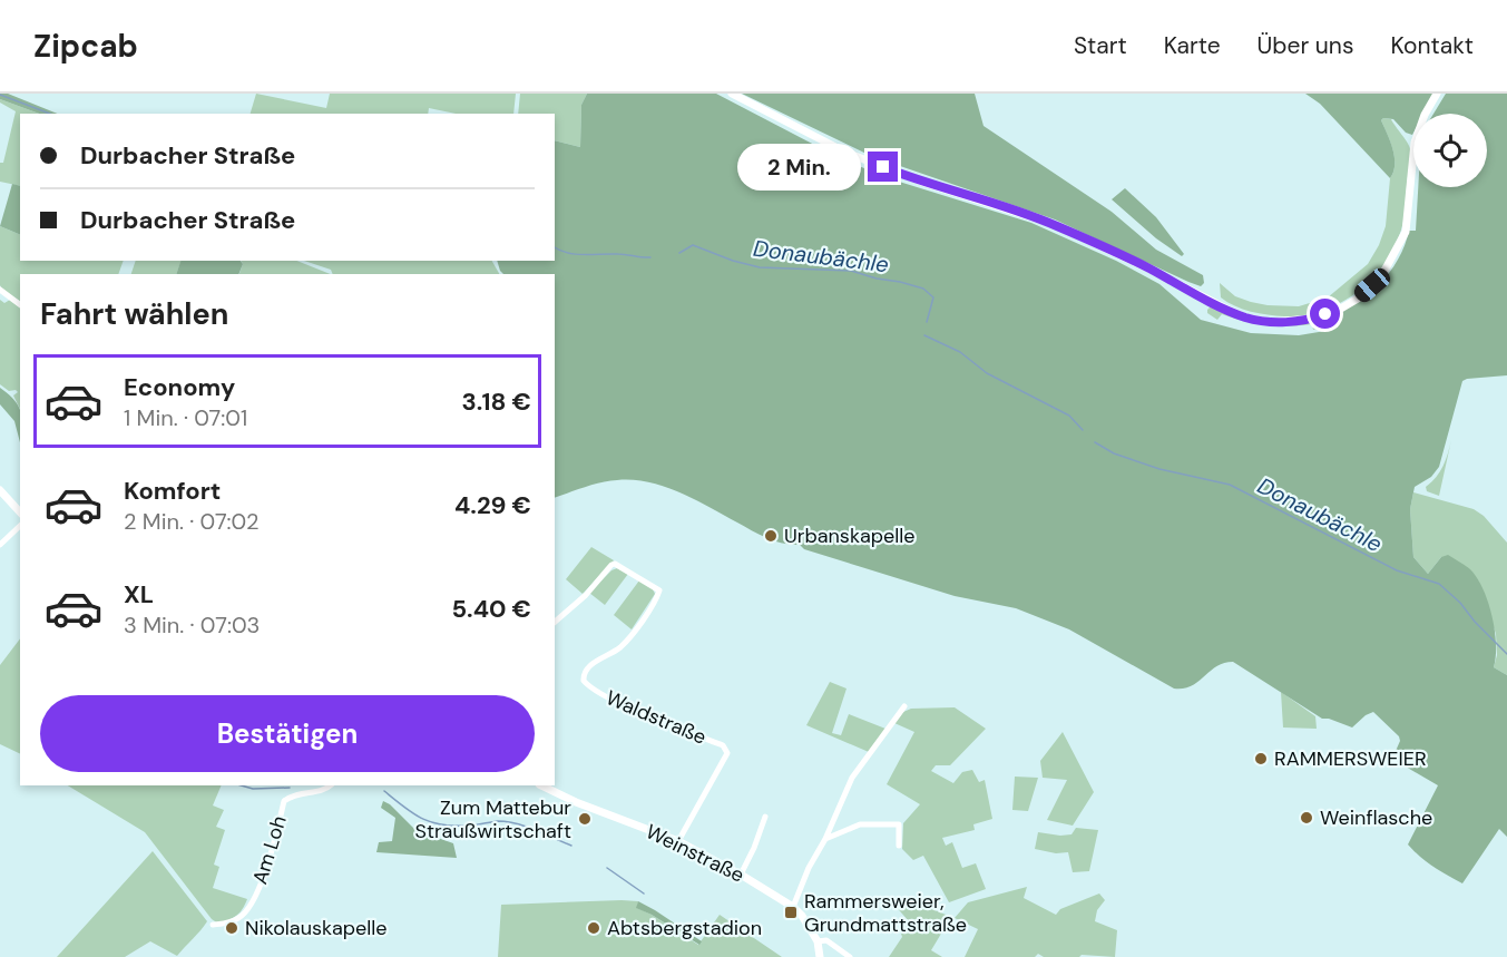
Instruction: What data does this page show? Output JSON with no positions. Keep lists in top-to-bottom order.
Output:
{
  "streets": {
    "street": ["Waldstraße", "Am Loh", "Weinstraße"]
  },
  "crossings": [
    ["Waldstraße", "Weinstraße"]
  ],
  "water": ["Donaubächle"],
  "places": {
    "other": [
      "Urbanskapelle",
      "RAMMERSWEIER",
      "Weinflasche",
      "Zum Mattebur Straußwirtschaft",
      "Nikolauskapelle",
      "Abtsbergstadion"
    ],
    "transit": ["Rammersweier, Grundmattstraße"]
  },
  "page": {
    "header": "Zipcab",
    "nav": [
      "Start",
      "Karte",
      "Über uns",
      "Kontakt"
    ],
    "banner": ["Durbacher Straße", "Durbacher Straße"],
    "bubble": "2 Min.",
    "heading": "Fahrt wählen",
    "list": [
      {
        "name": "Economy",
        "note": "1 Min. · 07:01",
        "value": "3.18 €"
      },
      {
        "name": "Komfort",
        "note": "2 Min. · 07:02",
        "value": "4.29 €"
      },
      {
        "name": "XL",
        "note": "3 Min. · 07:03",
        "value": "5.40 €"
      }
    ],
    "buttons": "Bestätigen"
  }
}
